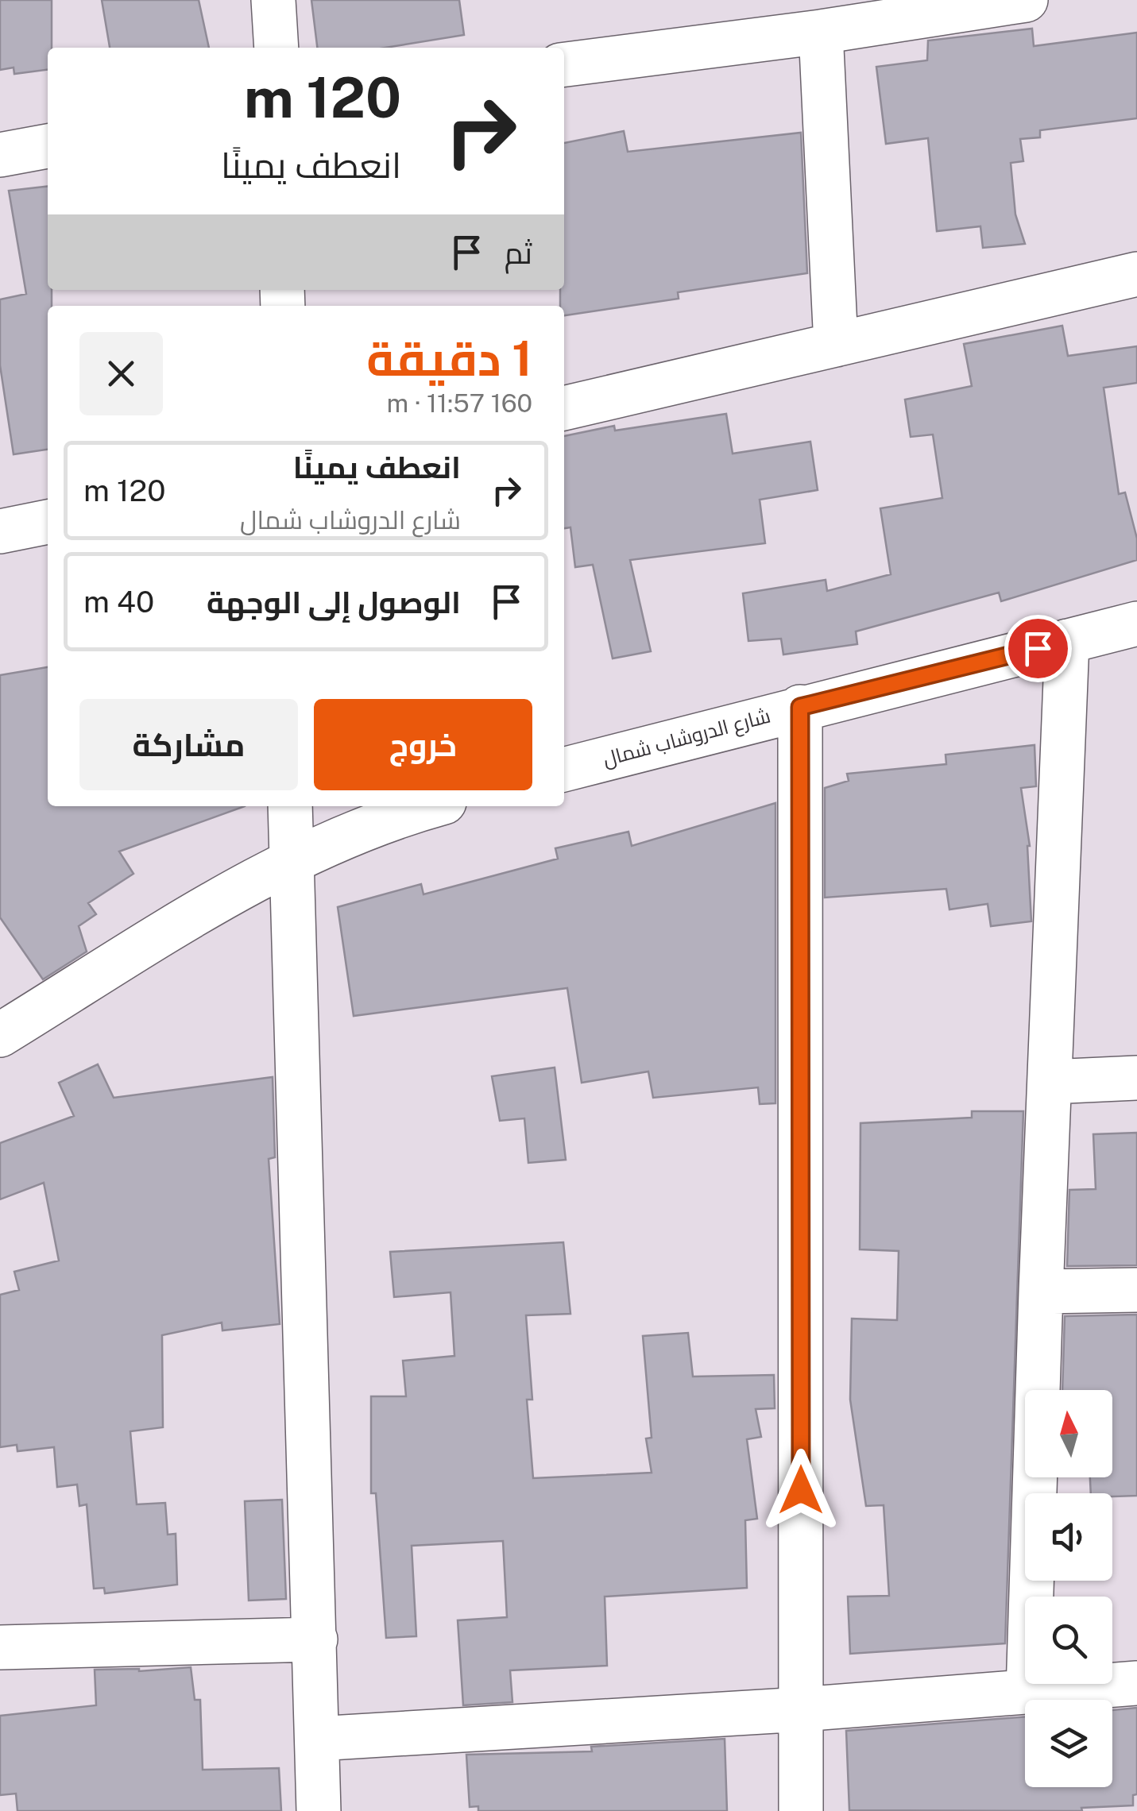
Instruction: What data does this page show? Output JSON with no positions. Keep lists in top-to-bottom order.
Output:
{
  "streets": {
    "street": ["شارع الدروشاب شمال"]
  },
  "north": "top",
  "page": {
    "turn": ["120 m", "انعطف يمينًا"],
    "then": "ثم",
    "heading": ["1 دقيقة", "160 m · 11:57"],
    "list": [
      {
        "name": "انعطف يمينًا",
        "note": "شارع الدروشاب شمال",
        "value": "120 m"
      },
      {
        "name": "الوصول إلى الوجهة",
        "value": "40 m"
      }
    ],
    "buttons": ["خروج", "مشاركة"]
  }
}
